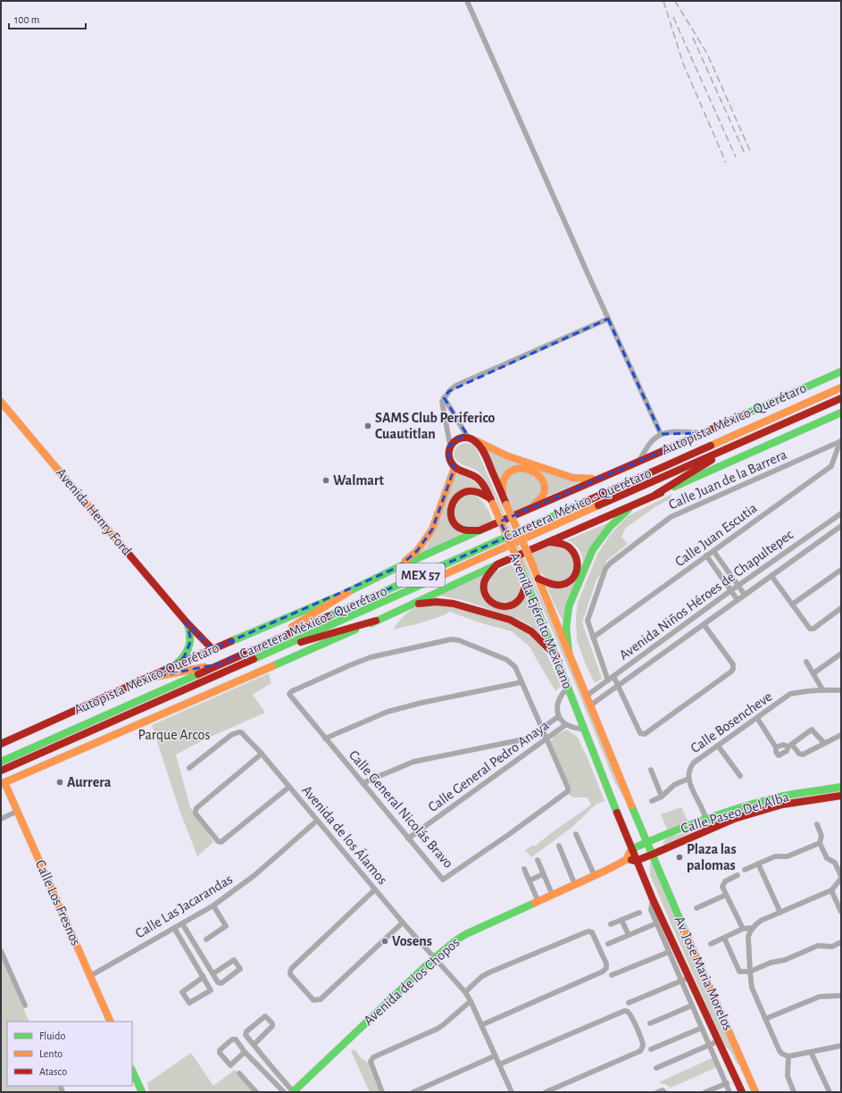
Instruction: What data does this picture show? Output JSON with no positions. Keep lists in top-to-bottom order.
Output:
{
  "streets": {
    "main road": [
      "Autopista México-Querétaro",
      "Carretera México - Querétaro",
      "Avenida Henry Ford",
      "MEX 57",
      "Avenida Ejército Mexicano",
      "Calle Paseo Del Alba",
      "Calle Los Fresnos",
      "Av. Jose Maria Morelos",
      "Avenida de los Chopos"
    ],
    "street": [
      "Calle Juan de la Barrera",
      "Calle Juan Escutia",
      "Avenida Niños Héroes de Chapultepec",
      "Calle Bosencheve",
      "Calle General Pedro Anaya",
      "Calle General Nicolás Bravo",
      "Avenida de los Álamos",
      "Calle Las Jacarandas"
    ]
  },
  "crossings": [
    ["Autopista México-Querétaro", "Avenida Henry Ford"],
    ["Calle Juan de la Barrera", "Calle Juan Escutia"],
    ["Calle Juan de la Barrera", "Avenida Niños Héroes de Chapultepec"],
    ["Avenida Niños Héroes de Chapultepec", "Avenida Ejército Mexicano"],
    ["Avenida Ejército Mexicano", "Calle Paseo Del Alba"],
    ["Avenida Ejército Mexicano", "Av. Jose Maria Morelos"],
    ["Calle General Pedro Anaya", "Calle General Nicolás Bravo"],
    ["Calle Paseo Del Alba", "Av. Jose Maria Morelos"],
    ["Avenida de los Álamos", "Calle Las Jacarandas"],
    ["Avenida de los Álamos", "Avenida de los Chopos"],
    ["Calle Los Fresnos", "Calle Las Jacarandas"]
  ],
  "parks": ["Parque Arcos"],
  "places": [
    "SAMS Club Periferico Cuautitlan",
    "Walmart",
    "Aurrera",
    "Plaza las palomas",
    "Vosens"
  ],
  "legend": ["Fluido", "Lento", "Atasco"],
  "scale_bar": "100 m"
}
